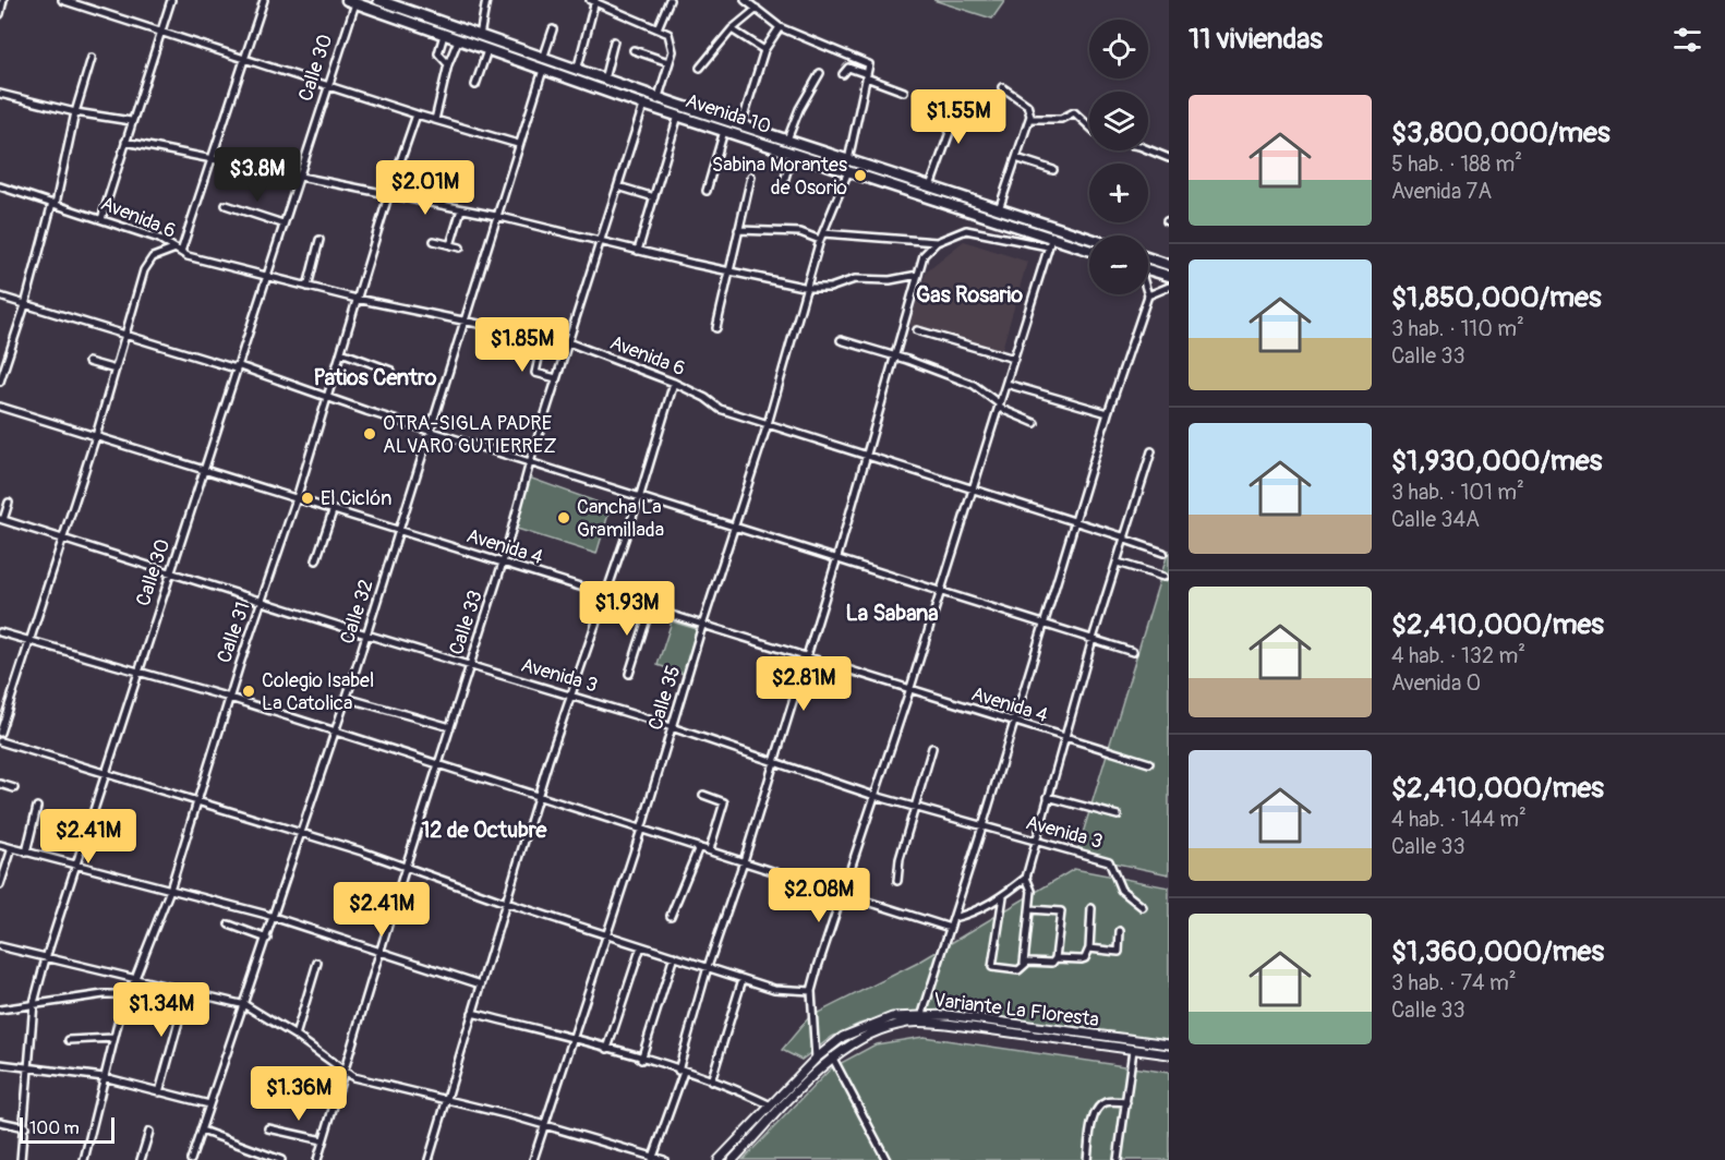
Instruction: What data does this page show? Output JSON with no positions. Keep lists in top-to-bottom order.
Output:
{
  "streets": {
    "main road": ["Avenida 10", "Variante La Floresta"],
    "street": [
      "Calle 30",
      "Avenida 6",
      "Avenida 4",
      "Calle 32",
      "Calle 33",
      "Calle 31",
      "Avenida 3",
      "Calle 35"
    ]
  },
  "crossings": [
    ["Calle 30", "Avenida 10"],
    ["Calle 30", "Avenida 6"],
    ["Calle 30", "Avenida 4"],
    ["Calle 30", "Avenida 3"],
    ["Avenida 10", "Calle 32"],
    ["Avenida 10", "Calle 33"],
    ["Avenida 10", "Calle 35"],
    ["Avenida 6", "Calle 32"],
    ["Avenida 6", "Calle 33"],
    ["Avenida 6", "Calle 31"],
    ["Avenida 6", "Calle 35"],
    ["Avenida 4", "Calle 32"],
    ["Avenida 4", "Calle 33"],
    ["Avenida 4", "Calle 31"],
    ["Avenida 4", "Calle 35"],
    ["Calle 32", "Avenida 3"],
    ["Calle 33", "Avenida 3"],
    ["Calle 31", "Avenida 3"],
    ["Avenida 3", "Calle 35"]
  ],
  "districts": [
    "Gas Rosario",
    "Patios Centro",
    "La Sabana",
    "12 de Octubre"
  ],
  "places": [
    "Sabina Morantes de Osorio",
    "OTRA-SIGLA PADRE ALVARO GUTIERREZ",
    "El Ciclón",
    "Cancha La Gramillada",
    "Colegio Isabel La Catolica"
  ],
  "scale_bar": "100 m",
  "page": {
    "heading": "11 viviendas",
    "map_buttons": ["+", "−"],
    "list": [
      {
        "name": "$3,800,000/mes",
        "note": "5 hab. · 188 m² · Avenida 7A"
      },
      {
        "name": "$1,850,000/mes",
        "note": "3 hab. · 110 m² · Calle 33"
      },
      {
        "name": "$1,930,000/mes",
        "note": "3 hab. · 101 m² · Calle 34A"
      },
      {
        "name": "$2,410,000/mes",
        "note": "4 hab. · 132 m² · Avenida 0"
      },
      {
        "name": "$2,410,000/mes",
        "note": "4 hab. · 144 m² · Calle 33"
      },
      {
        "name": "$1,360,000/mes",
        "note": "3 hab. · 74 m² · Calle 33"
      }
    ],
    "price": [
      "$1.55M",
      "$3.8M",
      "$2.01M",
      "$1.85M",
      "$1.93M",
      "$2.81M",
      "$2.41M",
      "$2.08M",
      "$2.41M",
      "$1.34M",
      "$1.36M"
    ],
    "scale": "100 m"
  }
}
